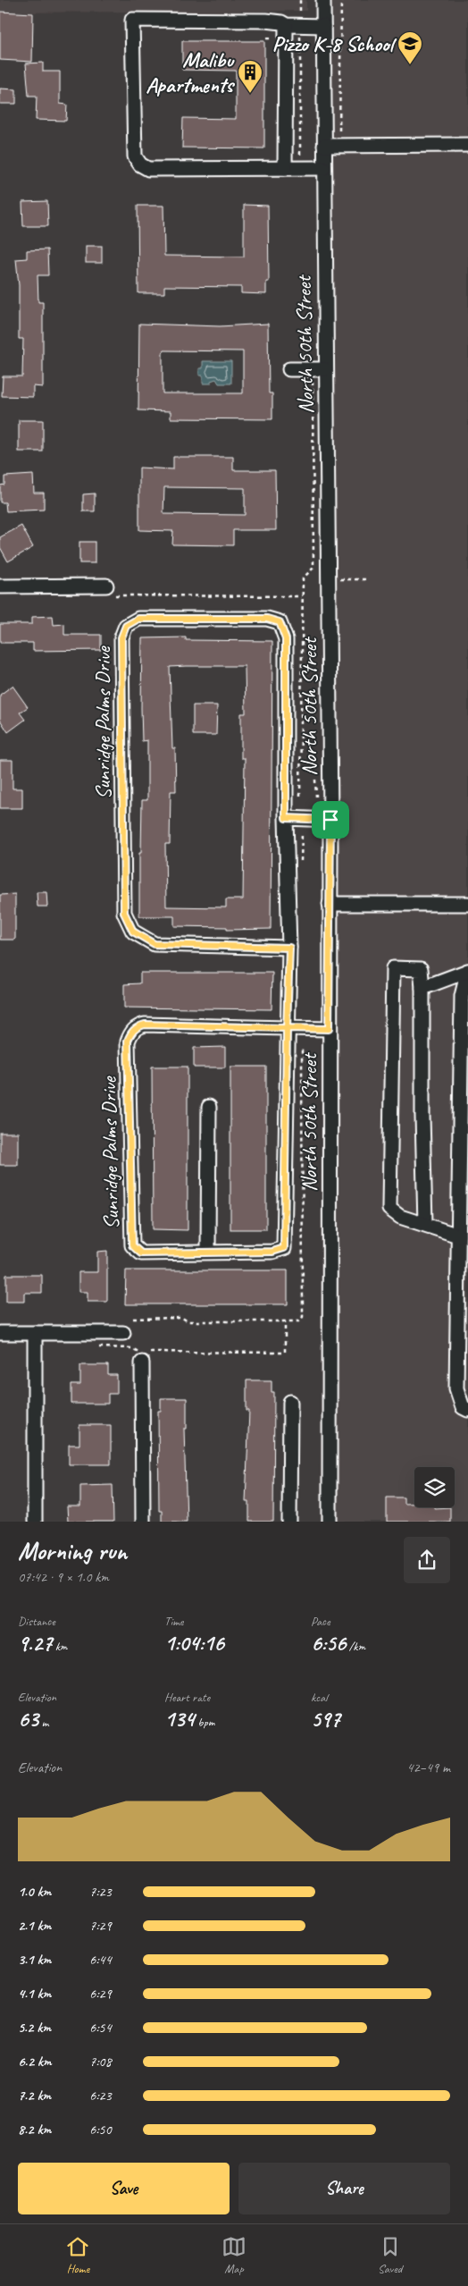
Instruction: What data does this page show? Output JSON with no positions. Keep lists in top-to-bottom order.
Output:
{
  "streets": {
    "street": ["North 50th Street", "Sunridge Palms Drive"]
  },
  "places": {
    "school or university": ["Pizzo K-8 School"],
    "building": ["Malibu Apartments"]
  },
  "page": {
    "heading": ["Morning run", "07:42 · 9 × 1.0 km"],
    "stats": [
      ["Distance", "9.27 km"],
      ["Time", "1:04:16"],
      ["Pace", "6:56 /km"],
      ["Elevation", "63 m"],
      ["Heart rate", "134 bpm"],
      ["kcal", "597"]
    ],
    "chart": ["Elevation", "42–49 m"],
    "list": [
      {
        "name": "1.0 km",
        "note": "7:23"
      },
      {
        "name": "2.1 km",
        "note": "7:29"
      },
      {
        "name": "3.1 km",
        "note": "6:44"
      },
      {
        "name": "4.1 km",
        "note": "6:29"
      },
      {
        "name": "5.2 km",
        "note": "6:54"
      },
      {
        "name": "6.2 km",
        "note": "7:08"
      },
      {
        "name": "7.2 km",
        "note": "6:23"
      },
      {
        "name": "8.2 km",
        "note": "6:50"
      }
    ],
    "buttons": ["Save", "Share"],
    "tabs": ["Home", "Map", "Saved"]
  }
}
